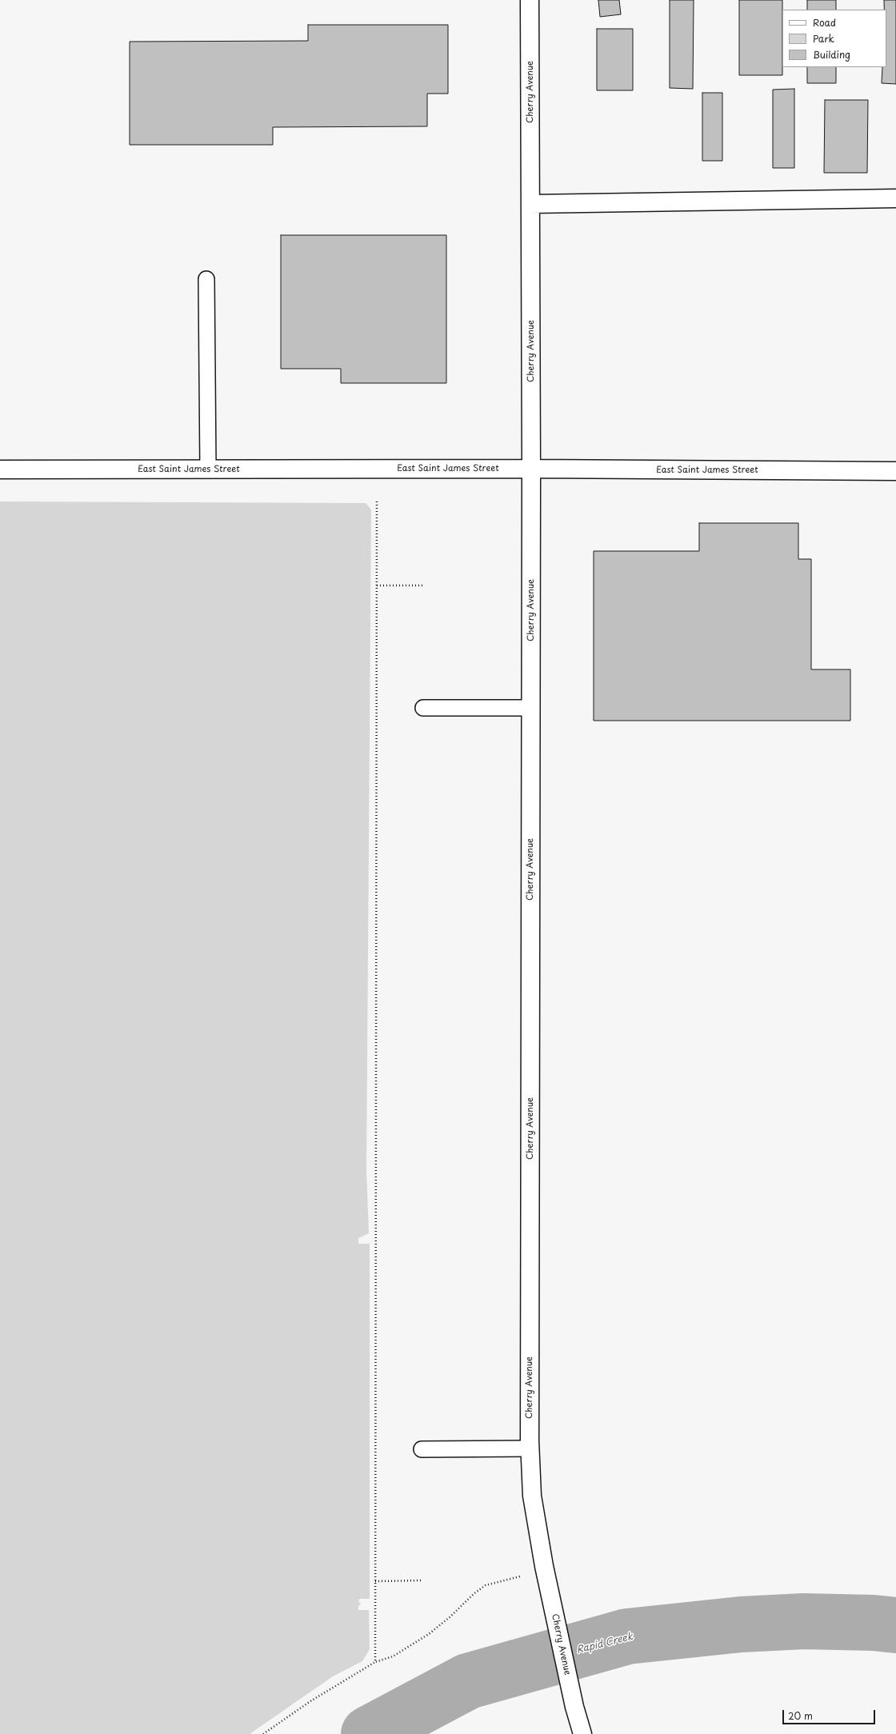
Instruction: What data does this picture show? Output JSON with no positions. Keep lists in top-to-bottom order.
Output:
{
  "streets": {
    "street": ["Cherry Avenue", "East Saint James Street"]
  },
  "crossings": [
    ["Cherry Avenue", "East Saint James Street"]
  ],
  "water": ["Rapid Creek"],
  "legend": ["Road", "Park", "Building"],
  "scale_bar": "20 m"
}
